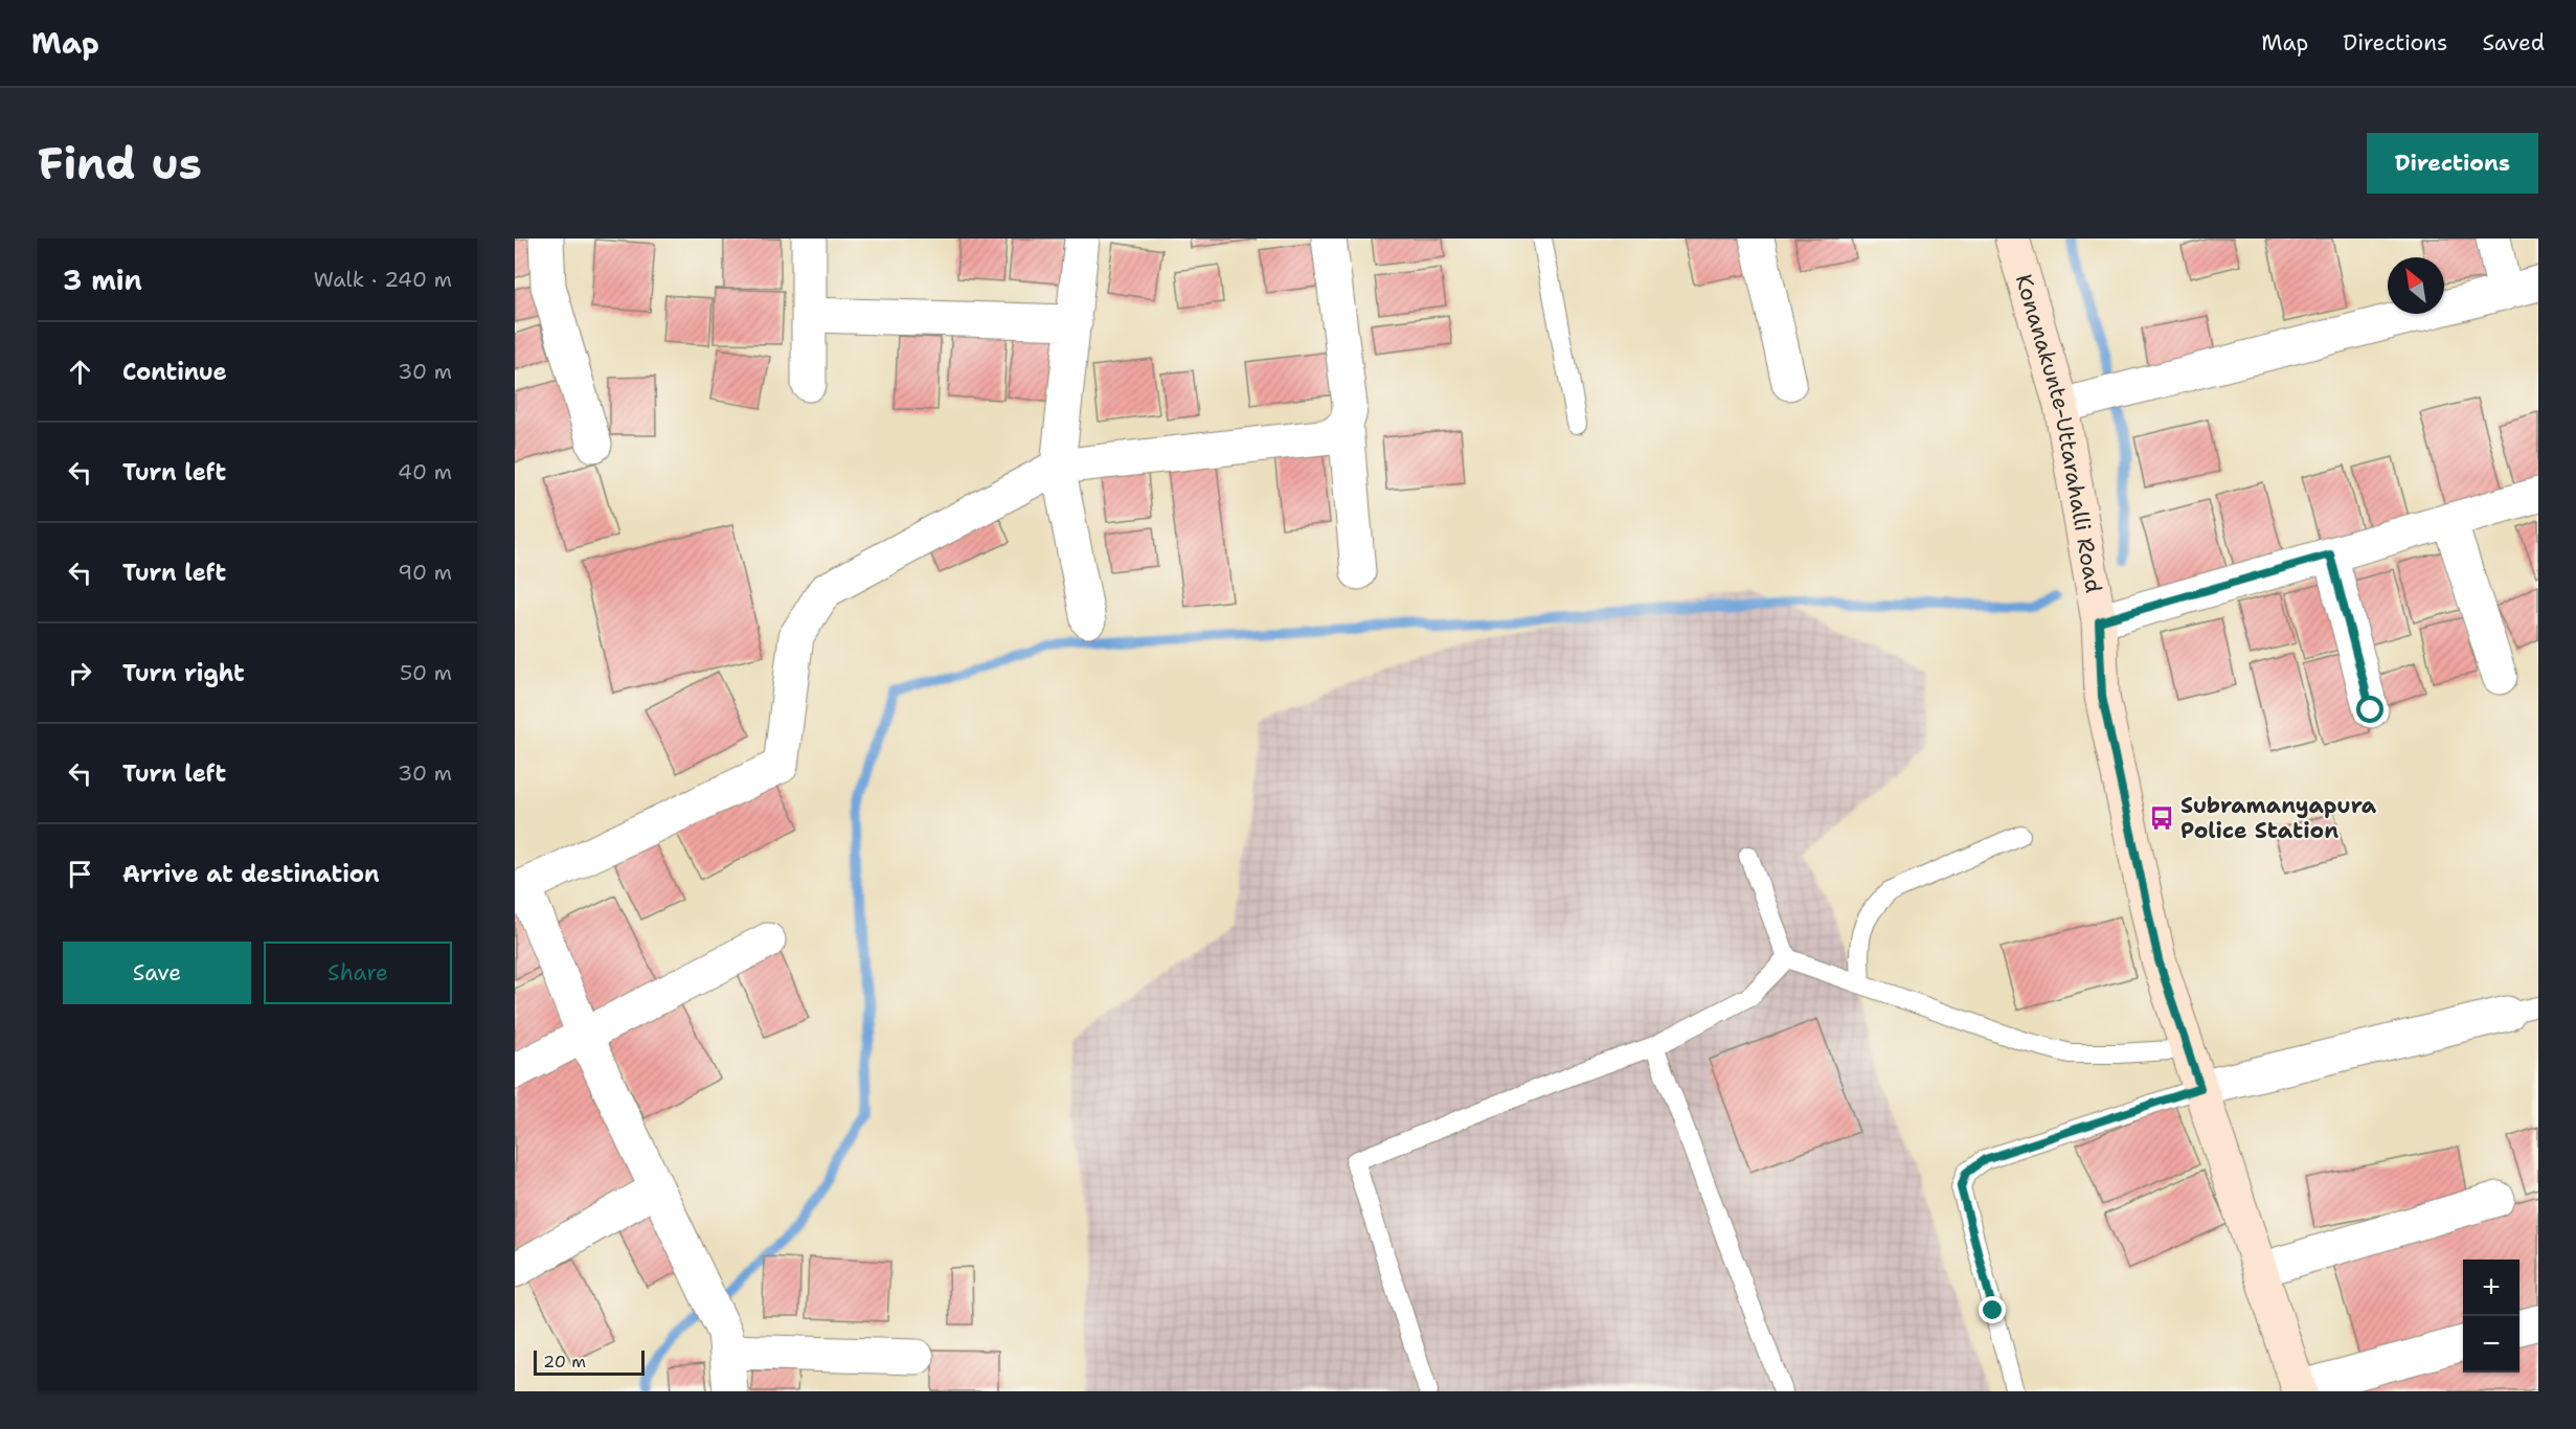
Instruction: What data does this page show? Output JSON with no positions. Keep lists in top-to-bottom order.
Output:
{
  "streets": {
    "main road": ["Konanakunte-Uttarahalli Road"]
  },
  "places": {
    "bus stop": ["Subramanyapura Police Station"]
  },
  "scale_bar": "20 m",
  "north": "top left",
  "page": {
    "header": "Map",
    "nav": ["Map", "Directions", "Saved"],
    "buttons": [
      "Directions",
      ["Save", "Share"]
    ],
    "title": "Find us",
    "heading": ["3 min", "Walk · 240 m"],
    "list": [
      ["Continue", "30 m"],
      ["Turn left", "40 m"],
      ["Turn left", "90 m"],
      ["Turn right", "50 m"],
      ["Turn left", "30 m"],
      "Arrive at destination"
    ],
    "map_buttons": ["+", "−"],
    "scale": "20 m"
  }
}
